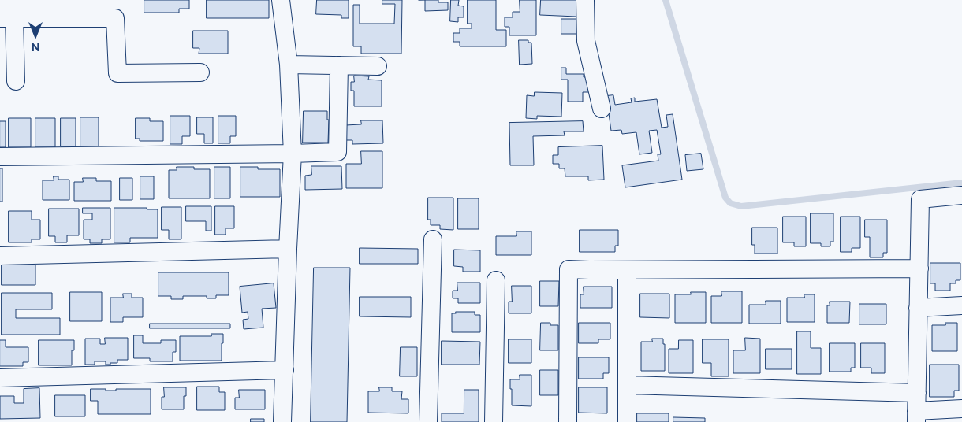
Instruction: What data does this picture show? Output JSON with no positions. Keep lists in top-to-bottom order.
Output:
{
  "north": "bottom"
}
